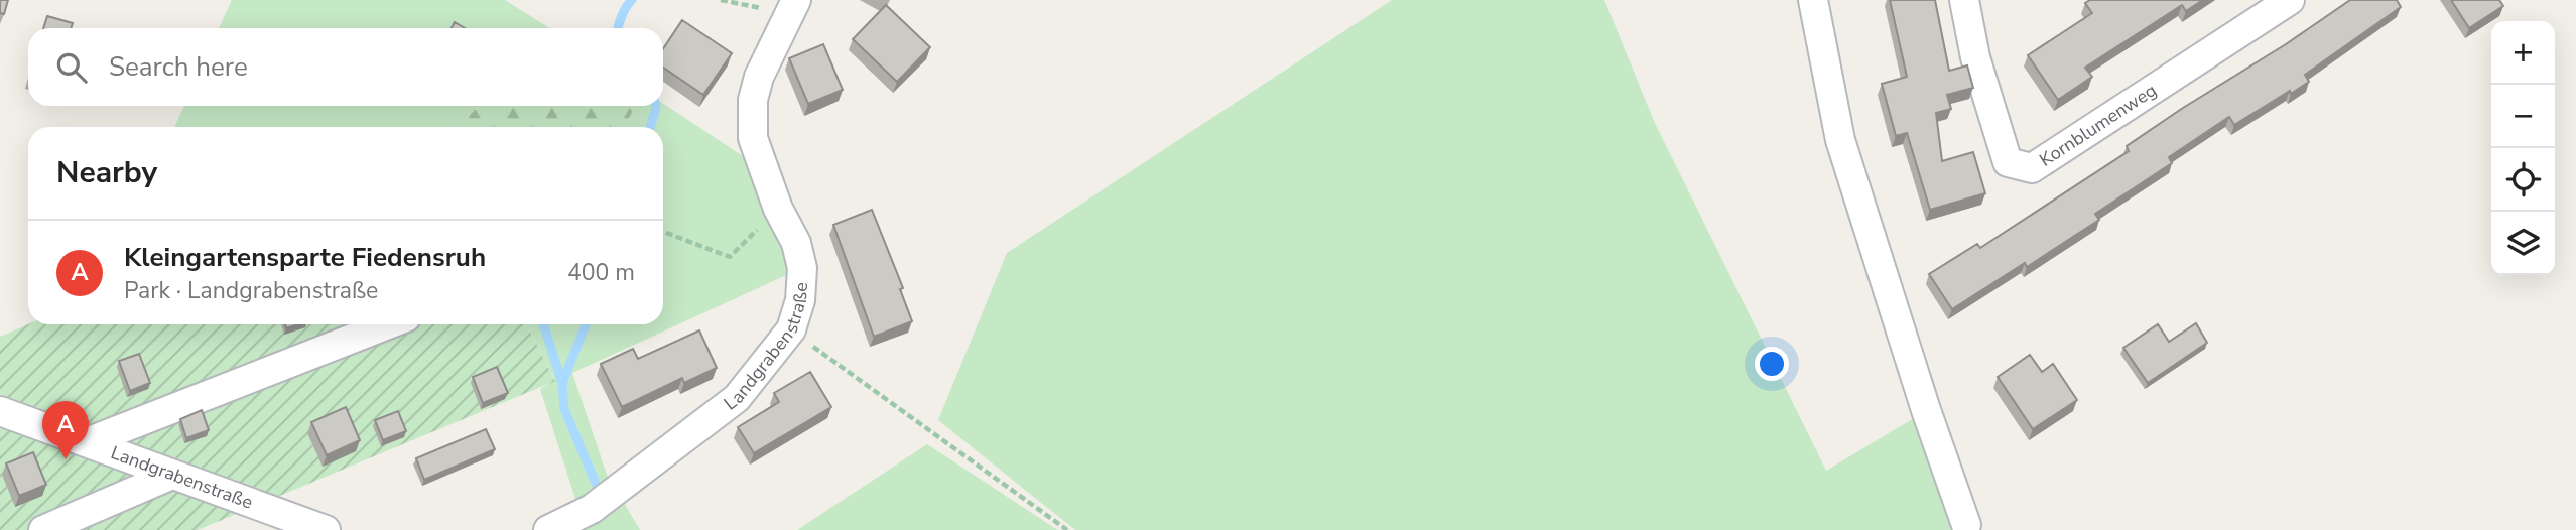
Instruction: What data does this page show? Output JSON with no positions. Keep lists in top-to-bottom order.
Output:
{
  "streets": {
    "street": ["Kornblumenweg", "Landgrabenstraße"]
  },
  "page": {
    "map_buttons": ["+", "−"],
    "search": "Search here",
    "heading": "Nearby",
    "list": [
      {
        "mark": "A",
        "name": "Kleingartensparte Fiedensruh",
        "note": "Park · Landgrabenstraße",
        "value": "400 m"
      }
    ],
    "pins": "A"
  }
}
